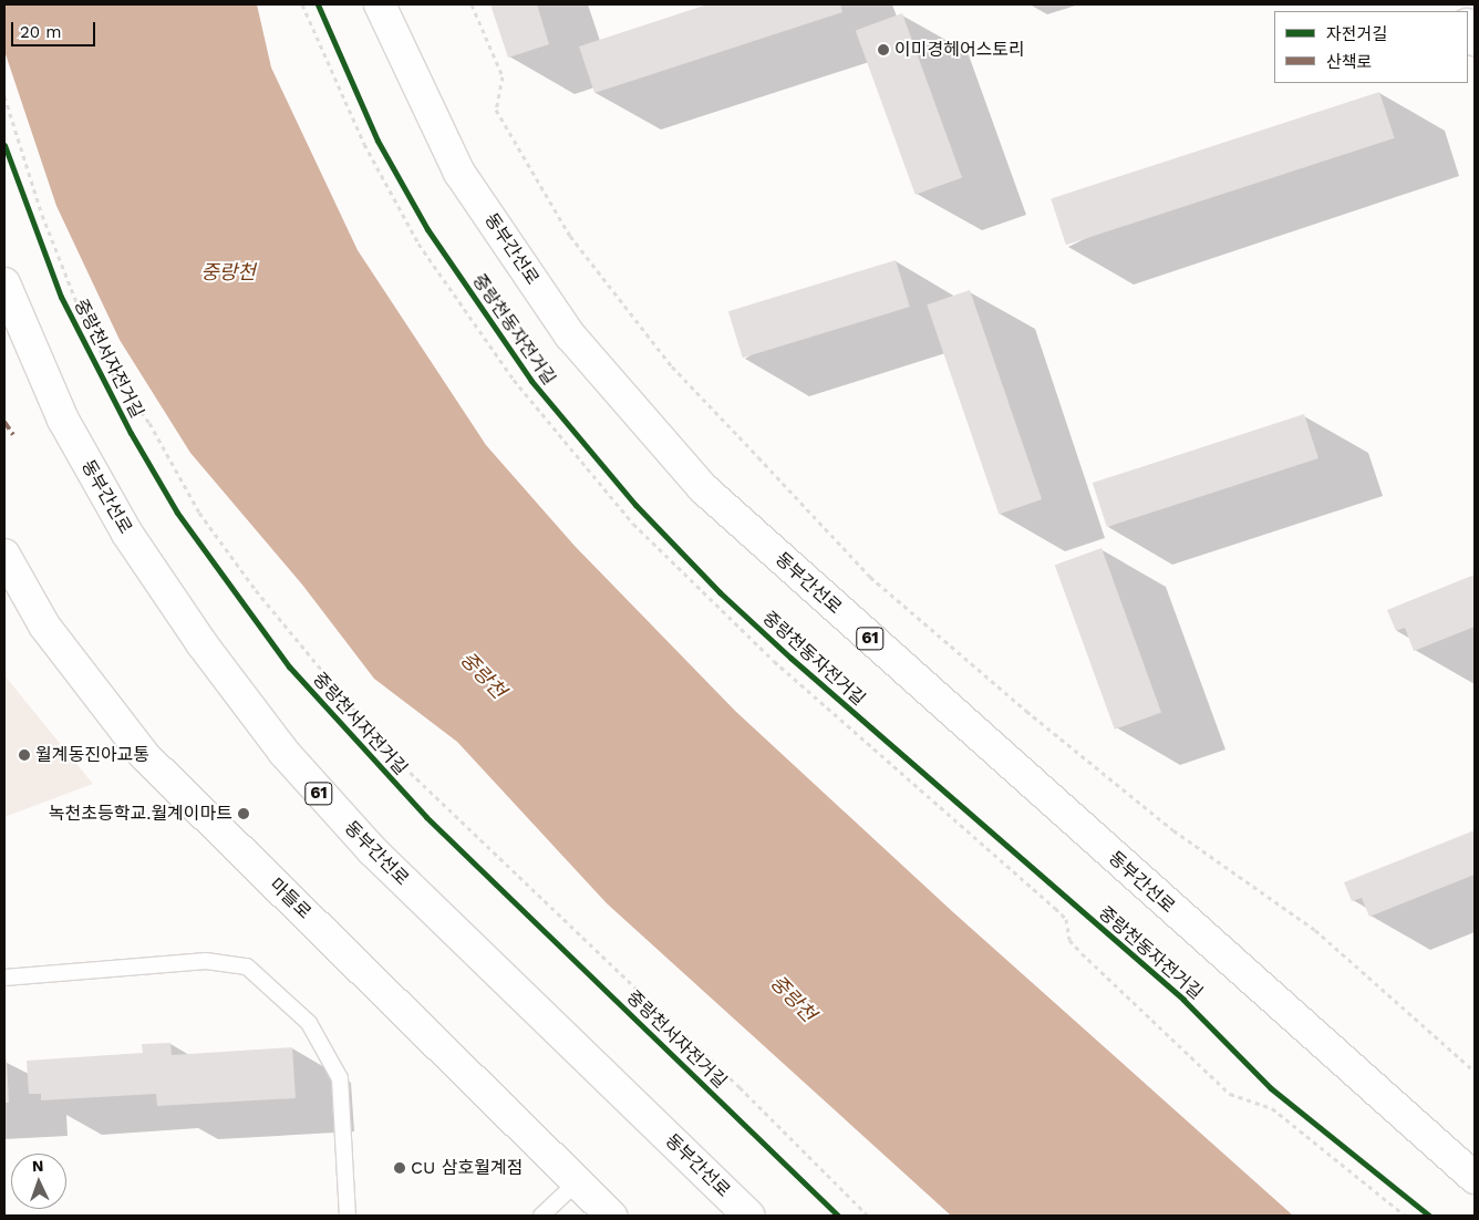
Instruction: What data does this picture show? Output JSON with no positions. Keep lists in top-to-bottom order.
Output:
{
  "streets": {
    "main road": ["동부간선로", "61", "마들로"],
    "cycle path": ["중랑천동자전거길", "중랑천서자전거길"]
  },
  "water": ["중랑천"],
  "places": [
    "이미경헤어스토리",
    "월계동진아교통",
    "녹천초등학교.월계이마트",
    "CU 삼호월계점"
  ],
  "legend": ["자전거길", "산책로"],
  "scale_bar": "20 m",
  "north": "top"
}
